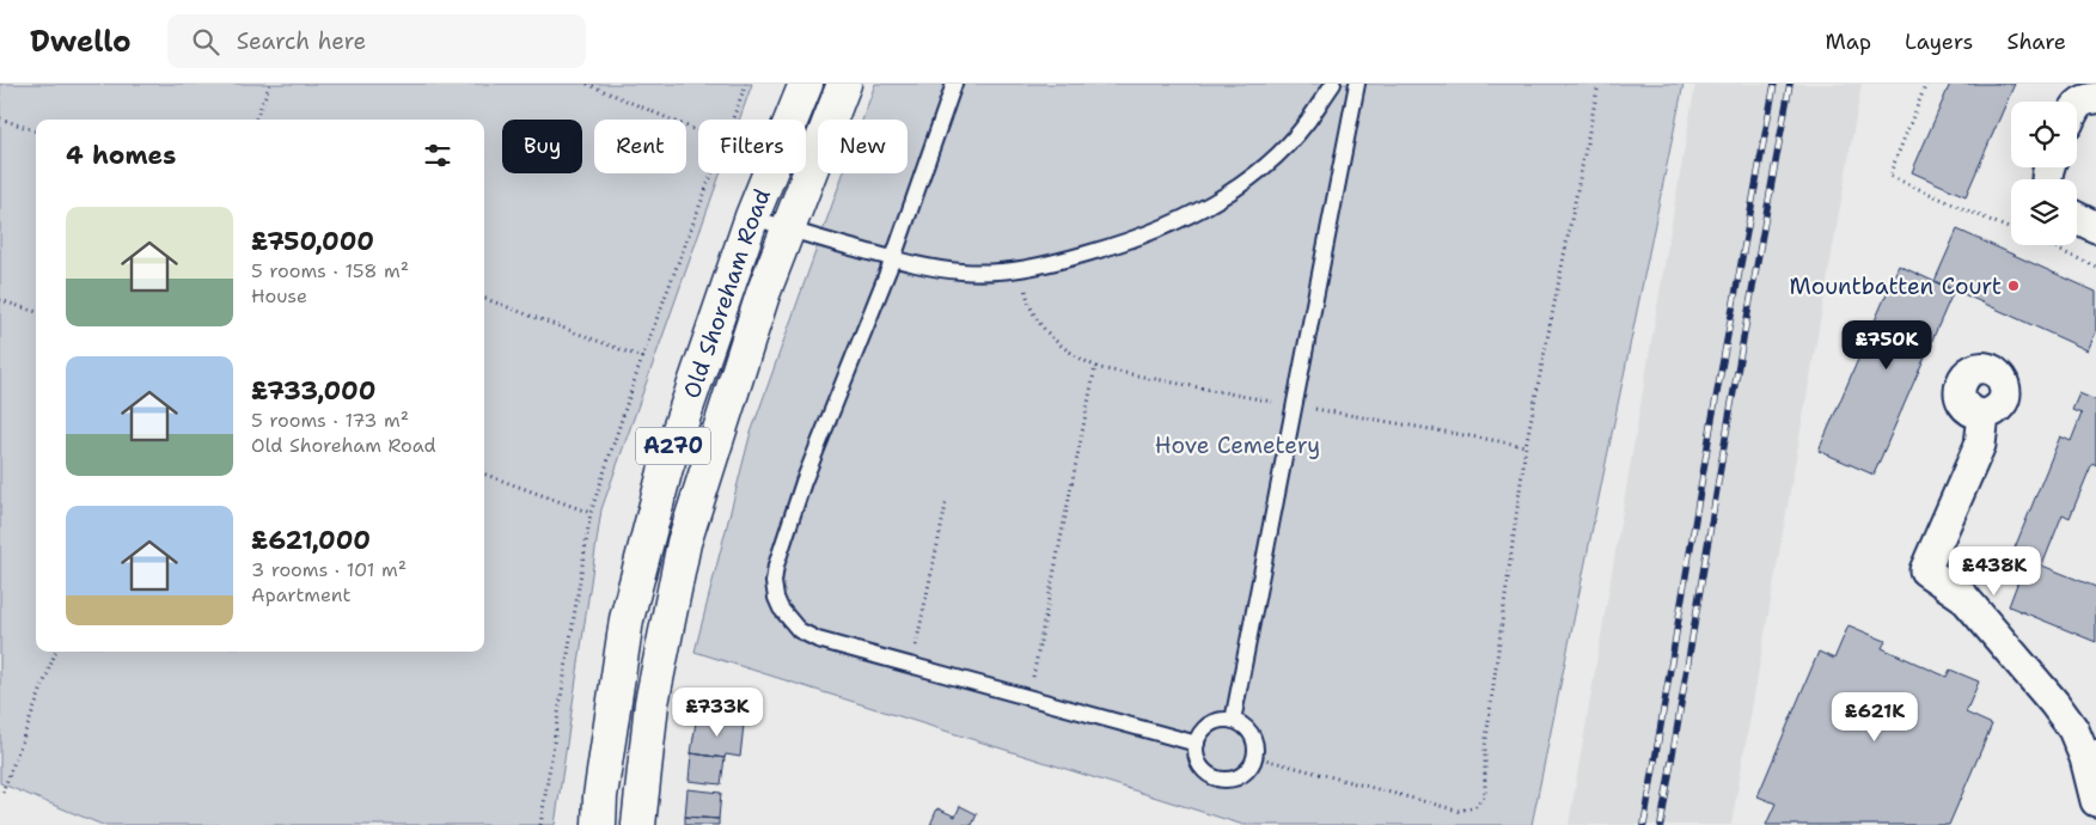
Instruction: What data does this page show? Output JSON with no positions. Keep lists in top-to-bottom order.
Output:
{
  "streets": {
    "main road": ["Old Shoreham Road", "A270"]
  },
  "parks": ["Hove Cemetery"],
  "places": ["Mountbatten Court"],
  "page": {
    "header": "Dwello",
    "search": "Search here",
    "nav": ["Map", "Layers", "Share"],
    "chip": [
      "Buy",
      "Rent",
      "Filters",
      "New"
    ],
    "heading": "4 homes",
    "list": [
      {
        "name": "£750,000",
        "note": "5 rooms · 158 m² · House"
      },
      {
        "name": "£733,000",
        "note": "5 rooms · 173 m² · Old Shoreham Road"
      },
      {
        "name": "£621,000",
        "note": "3 rooms · 101 m² · Apartment"
      }
    ],
    "price": [
      "£750K",
      "£438K",
      "£733K",
      "£621K"
    ]
  }
}
